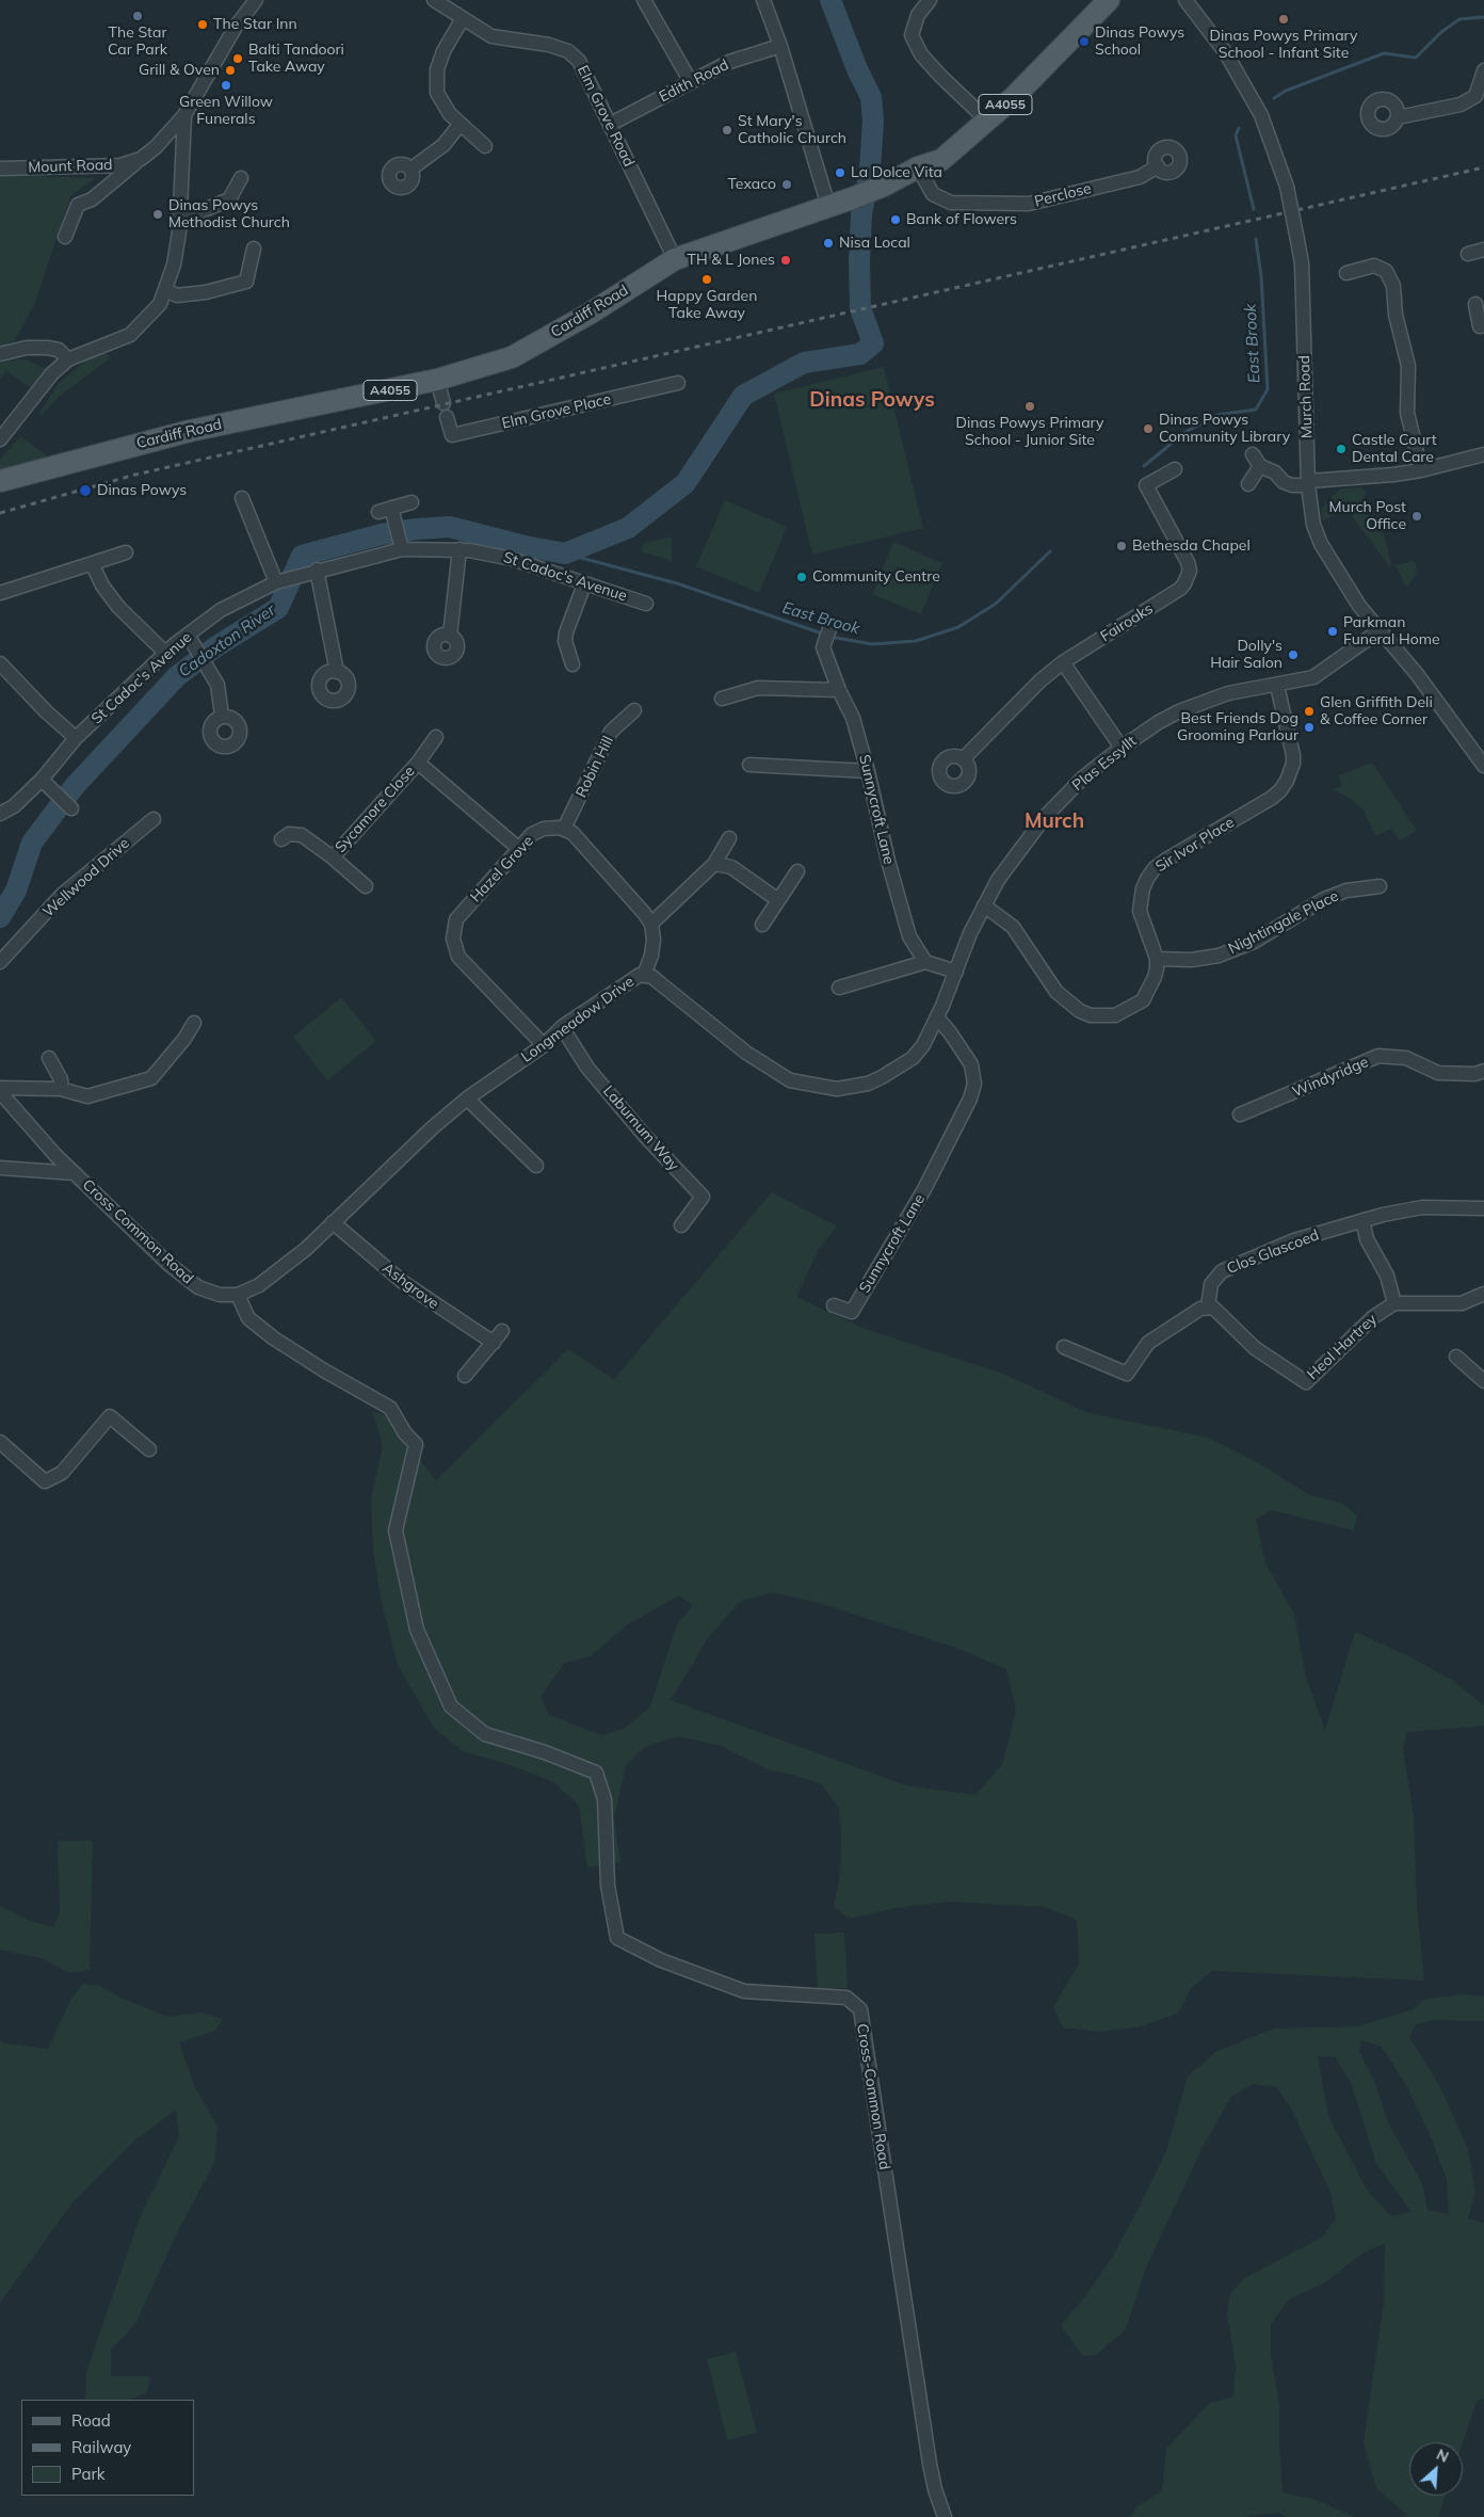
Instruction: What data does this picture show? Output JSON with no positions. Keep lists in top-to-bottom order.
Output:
{
  "streets": {
    "main road": ["A4055", "Cardiff Road"],
    "street": [
      "Edith Road",
      "Elm Grove Road",
      "Mount Road",
      "Perclose",
      "Murch Road",
      "Elm Grove Place",
      "St Cadoc's Avenue",
      "Fairoaks",
      "Plas Essyllt",
      "Robin Hill",
      "Sycamore Close",
      "Sunnycroft Lane",
      "Sir Ivor Place",
      "Hazel Grove",
      "Wellwood Drive",
      "Nightingale Place",
      "Longmeadow Drive",
      "Windyridge",
      "Laburnum Way",
      "Cross Common Road",
      "Clos Glascoed",
      "Ashgrove",
      "Heol Hartrey",
      "Cross-Common Road"
    ]
  },
  "crossings": [
    ["Edith Road", "Elm Grove Road"],
    ["Elm Grove Road", "Cardiff Road"],
    ["Perclose", "Cardiff Road"],
    ["Murch Road", "Plas Essyllt"],
    ["Plas Essyllt", "Sunnycroft Lane"],
    ["Plas Essyllt", "Sir Ivor Place"],
    ["Plas Essyllt", "Longmeadow Drive"],
    ["Robin Hill", "Hazel Grove"],
    ["Sycamore Close", "Hazel Grove"],
    ["Sunnycroft Lane", "Longmeadow Drive"],
    ["Sir Ivor Place", "Nightingale Place"],
    ["Hazel Grove", "Longmeadow Drive"],
    ["Longmeadow Drive", "Laburnum Way"],
    ["Longmeadow Drive", "Cross Common Road"],
    ["Longmeadow Drive", "Ashgrove"],
    ["Longmeadow Drive", "Cross-Common Road"],
    ["Cross Common Road", "Cross-Common Road"],
    ["Clos Glascoed", "Heol Hartrey"]
  ],
  "districts": ["Dinas Powys", "Murch"],
  "water": ["East Brook", "Cadoxton River"],
  "places": [
    "The Star Car Park",
    "Dinas Powys Primary School - Infant Site",
    "The Star Inn",
    "Dinas Powys School",
    "Balti Tandoori Take Away",
    "Grill & Oven",
    "Green Willow Funerals",
    "St Mary's Catholic Church",
    "La Dolce Vita",
    "Texaco",
    "Dinas Powys Methodist Church",
    "Bank of Flowers",
    "Nisa Local",
    "TH & L Jones",
    "Happy Garden Take Away",
    "Dinas Powys Primary School - Junior Site",
    "Dinas Powys Community Library",
    "Castle Court Dental Care",
    "Dinas Powys",
    "Murch Post Office",
    "Bethesda Chapel",
    "Community Centre",
    "Parkman Funeral Home",
    "Dolly's Hair Salon",
    "Glen Griffith Deli & Coffee Corner",
    "Best Friends Dog Grooming Parlour"
  ],
  "legend": ["Road", "Railway", "Park"],
  "north": "top right"
}
